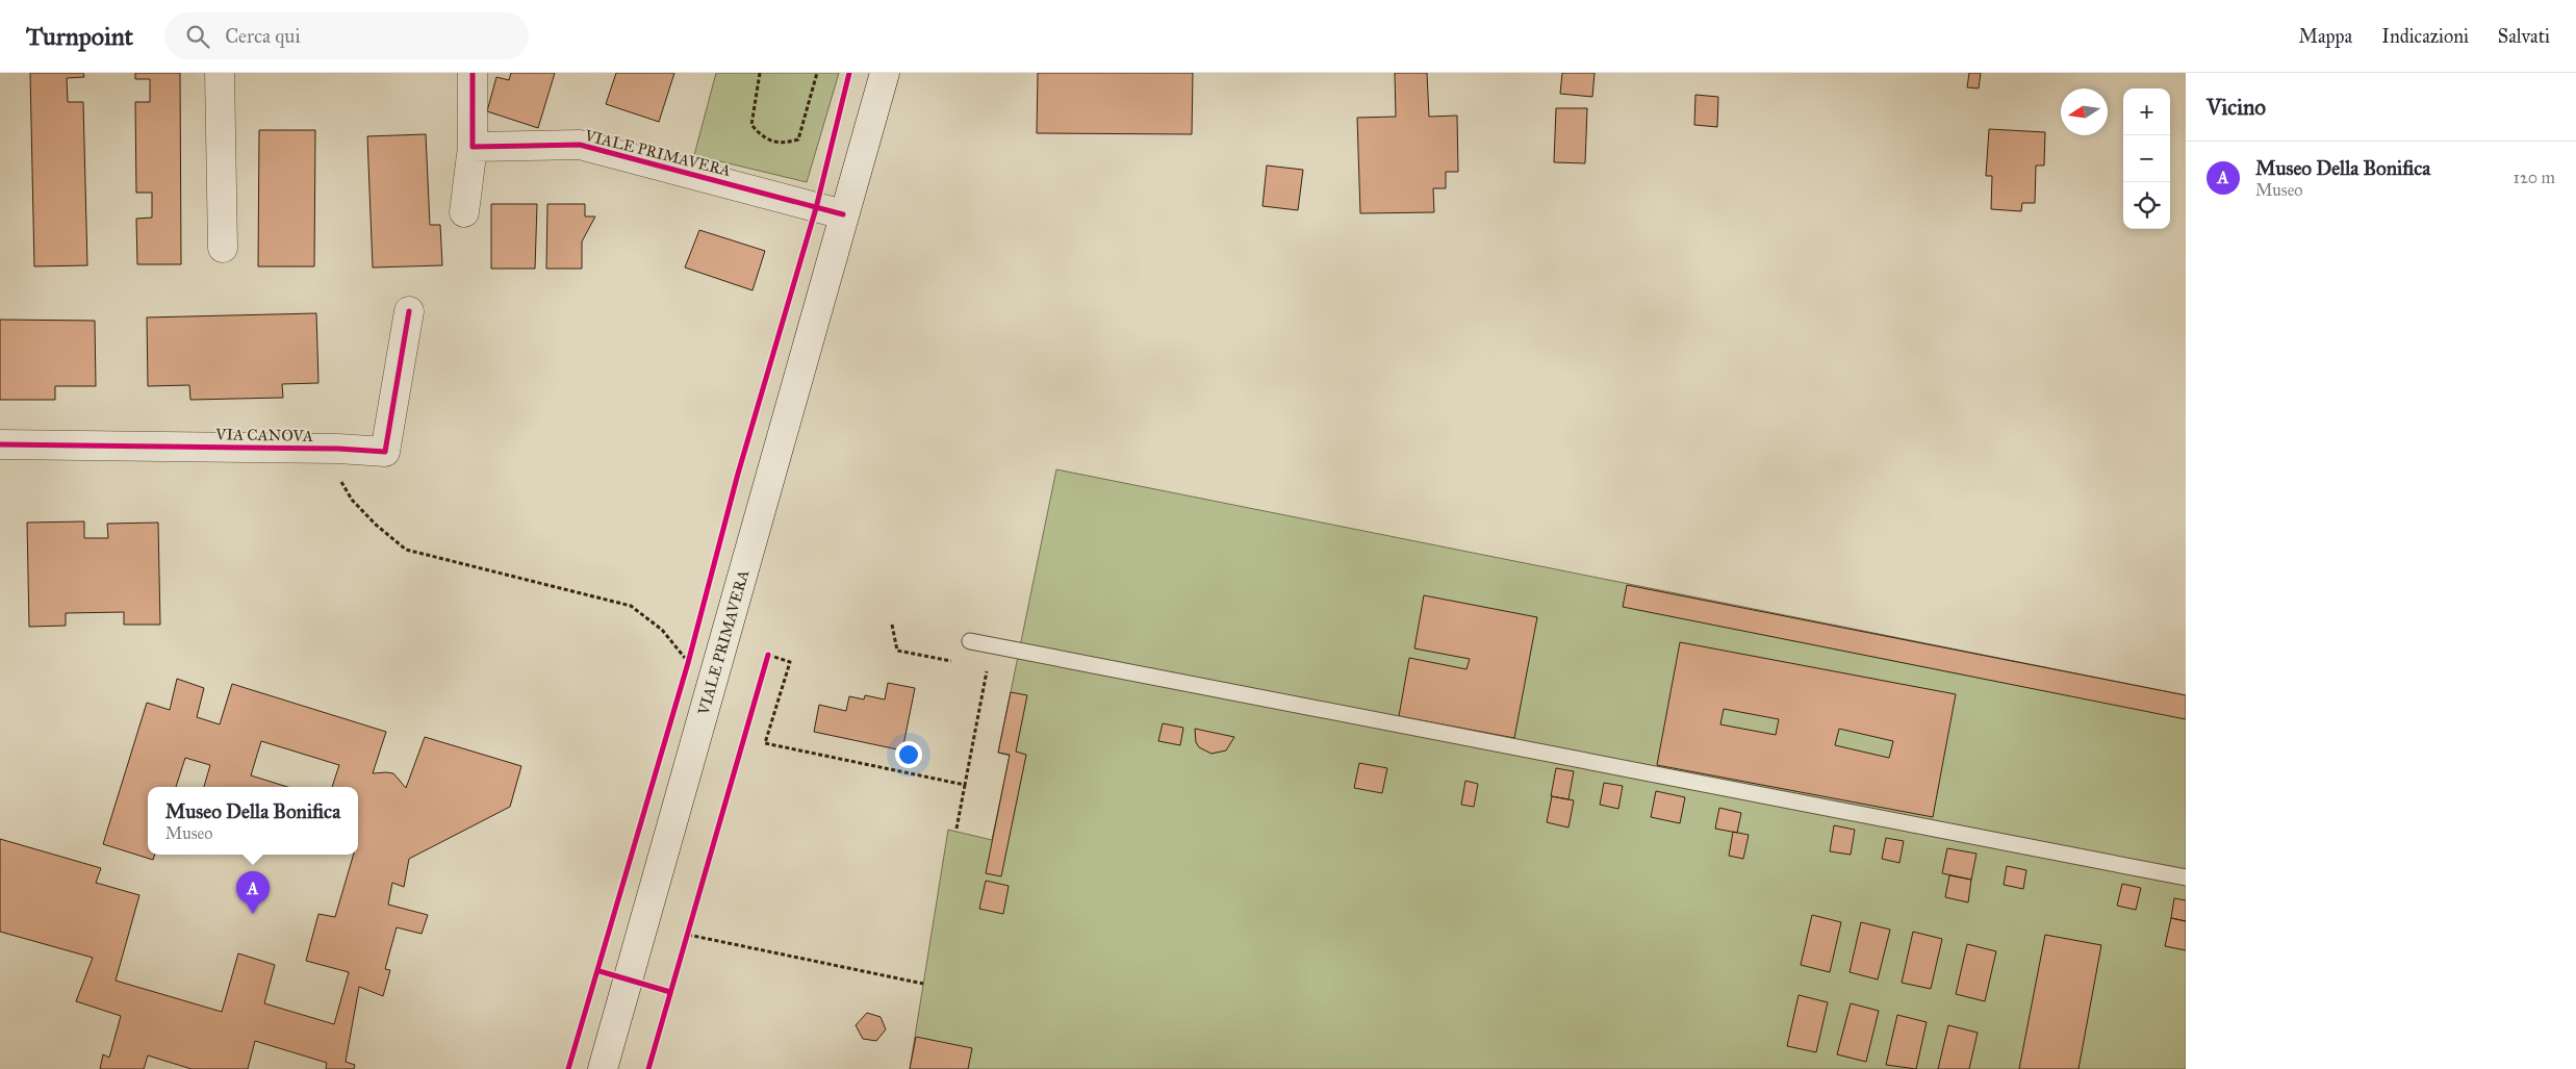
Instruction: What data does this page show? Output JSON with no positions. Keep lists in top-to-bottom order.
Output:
{
  "streets": {
    "street": ["VIALE PRIMAVERA", "VIA CANOVA"]
  },
  "north": "left",
  "page": {
    "header": "Turnpoint",
    "search": "Cerca qui",
    "nav": ["Mappa", "Indicazioni", "Salvati"],
    "heading": "Vicino",
    "map_buttons": ["+", "−"],
    "list": [
      {
        "mark": "A",
        "name": "Museo Della Bonifica",
        "note": "Museo",
        "value": "120 m"
      }
    ],
    "popup": ["Museo Della Bonifica", "Museo"],
    "pins": "A"
  }
}
